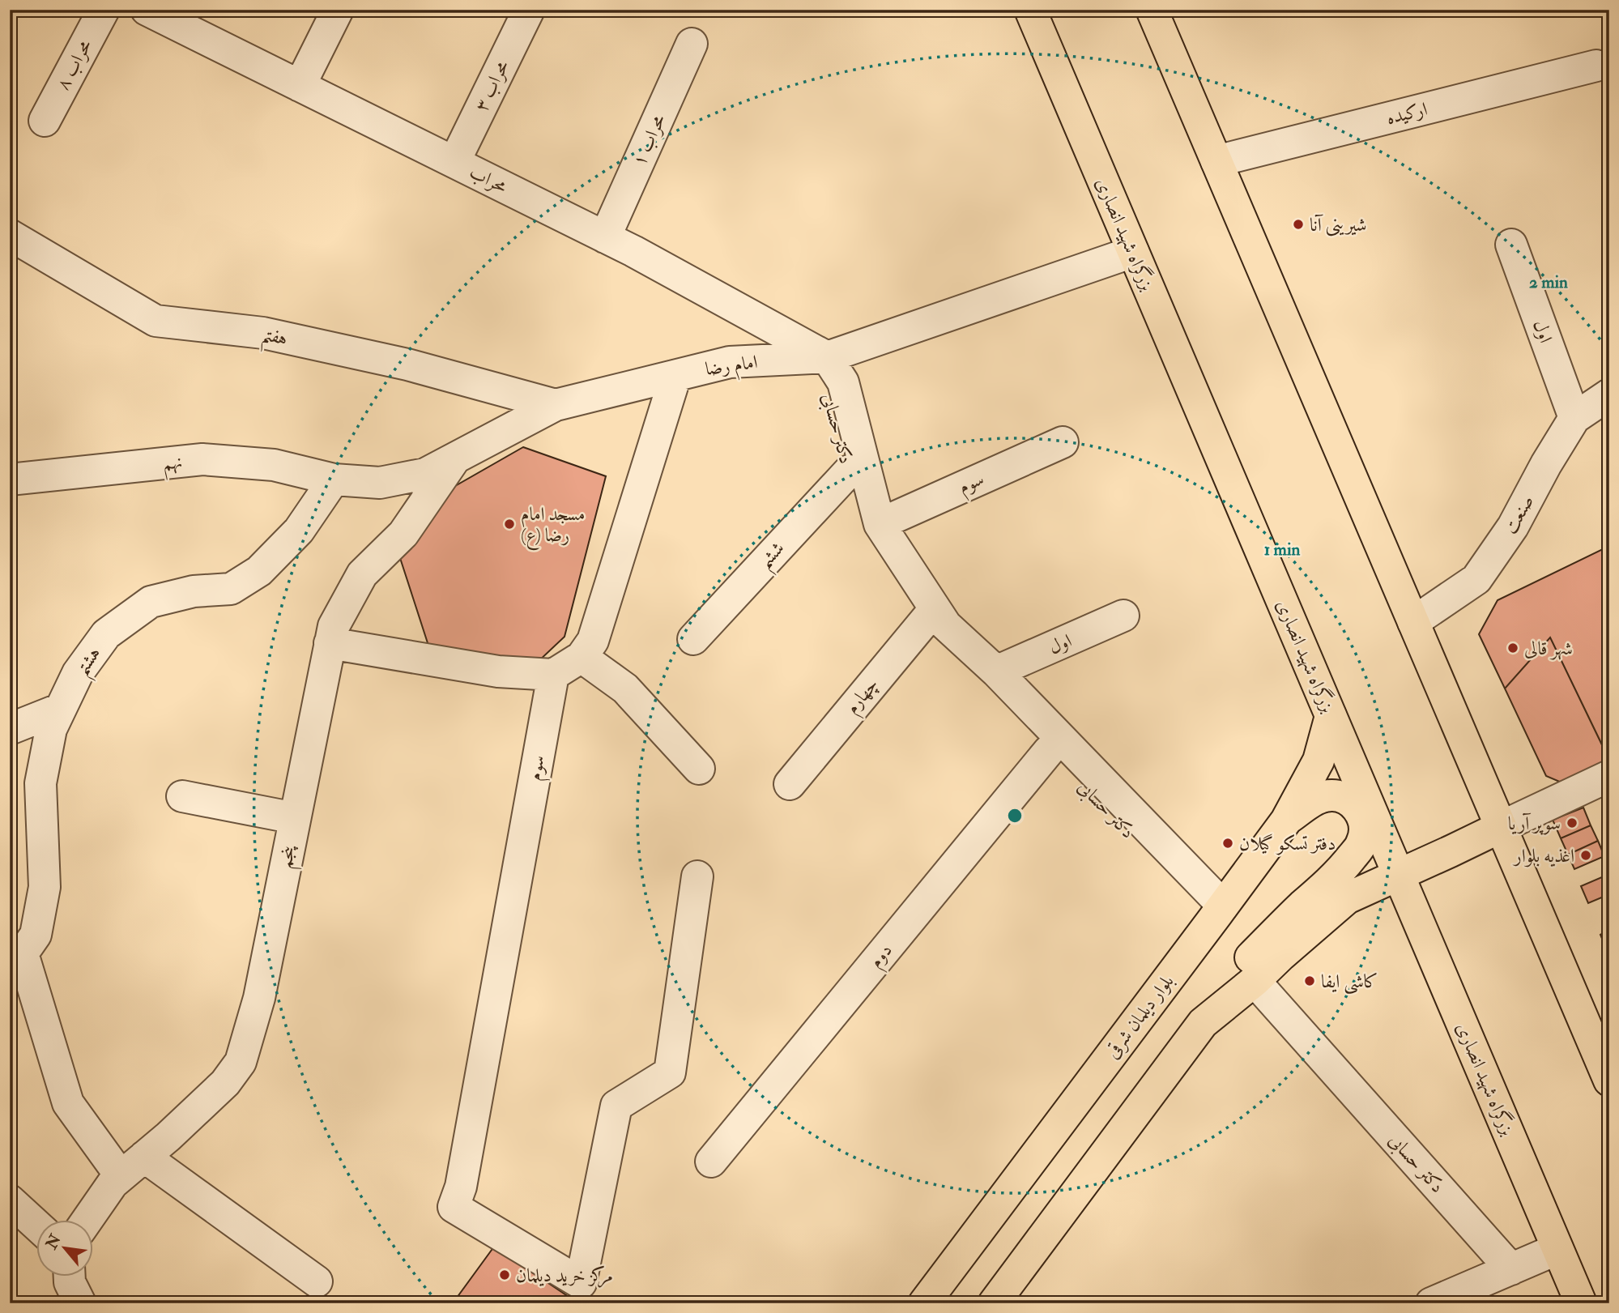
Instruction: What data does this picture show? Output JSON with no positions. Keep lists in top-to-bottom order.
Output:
{
  "streets": {
    "main road": ["بزرگراه شهید انصاری", "بلوار دیلمان شرقی"],
    "street": [
      "محراب ۸",
      "محراب ۳",
      "ارکیده",
      "محراب ۱",
      "محراب",
      "اول",
      "هفتم",
      "امام رضا",
      "دکتر حسابی",
      "نهم",
      "سوم",
      "صنعت",
      "ششم",
      "هشتم",
      "چهارم",
      "پنجم",
      "دوم"
    ]
  },
  "crossings": [
    ["محراب ۳", "محراب"],
    ["محراب ۱", "محراب"],
    ["محراب", "امام رضا"],
    ["محراب", "دکتر حسابی"],
    ["بزرگراه شهید انصاری", "امام رضا"],
    ["بزرگراه شهید انصاری", "بلوار دیلمان شرقی"],
    ["اول", "دکتر حسابی"],
    ["اول", "صنعت"],
    ["هفتم", "امام رضا"],
    ["امام رضا", "دکتر حسابی"],
    ["امام رضا", "نهم"],
    ["امام رضا", "هشتم"],
    ["امام رضا", "پنجم"],
    ["دکتر حسابی", "سوم"],
    ["دکتر حسابی", "ششم"],
    ["دکتر حسابی", "چهارم"],
    ["دکتر حسابی", "دوم"],
    ["دکتر حسابی", "بلوار دیلمان شرقی"],
    ["نهم", "هشتم"]
  ],
  "places": [
    "شیرینی آنا",
    "مسجد امام رضا (ع)",
    "شهر قالی",
    "سوپر آریا",
    "دفتر تسکو گیلان",
    "اغذیه بلوار",
    "کاشی ایفا",
    "مرکز خرید دیلمان"
  ],
  "north": "top left",
  "rings": ["2 min", "1 min"]
}
